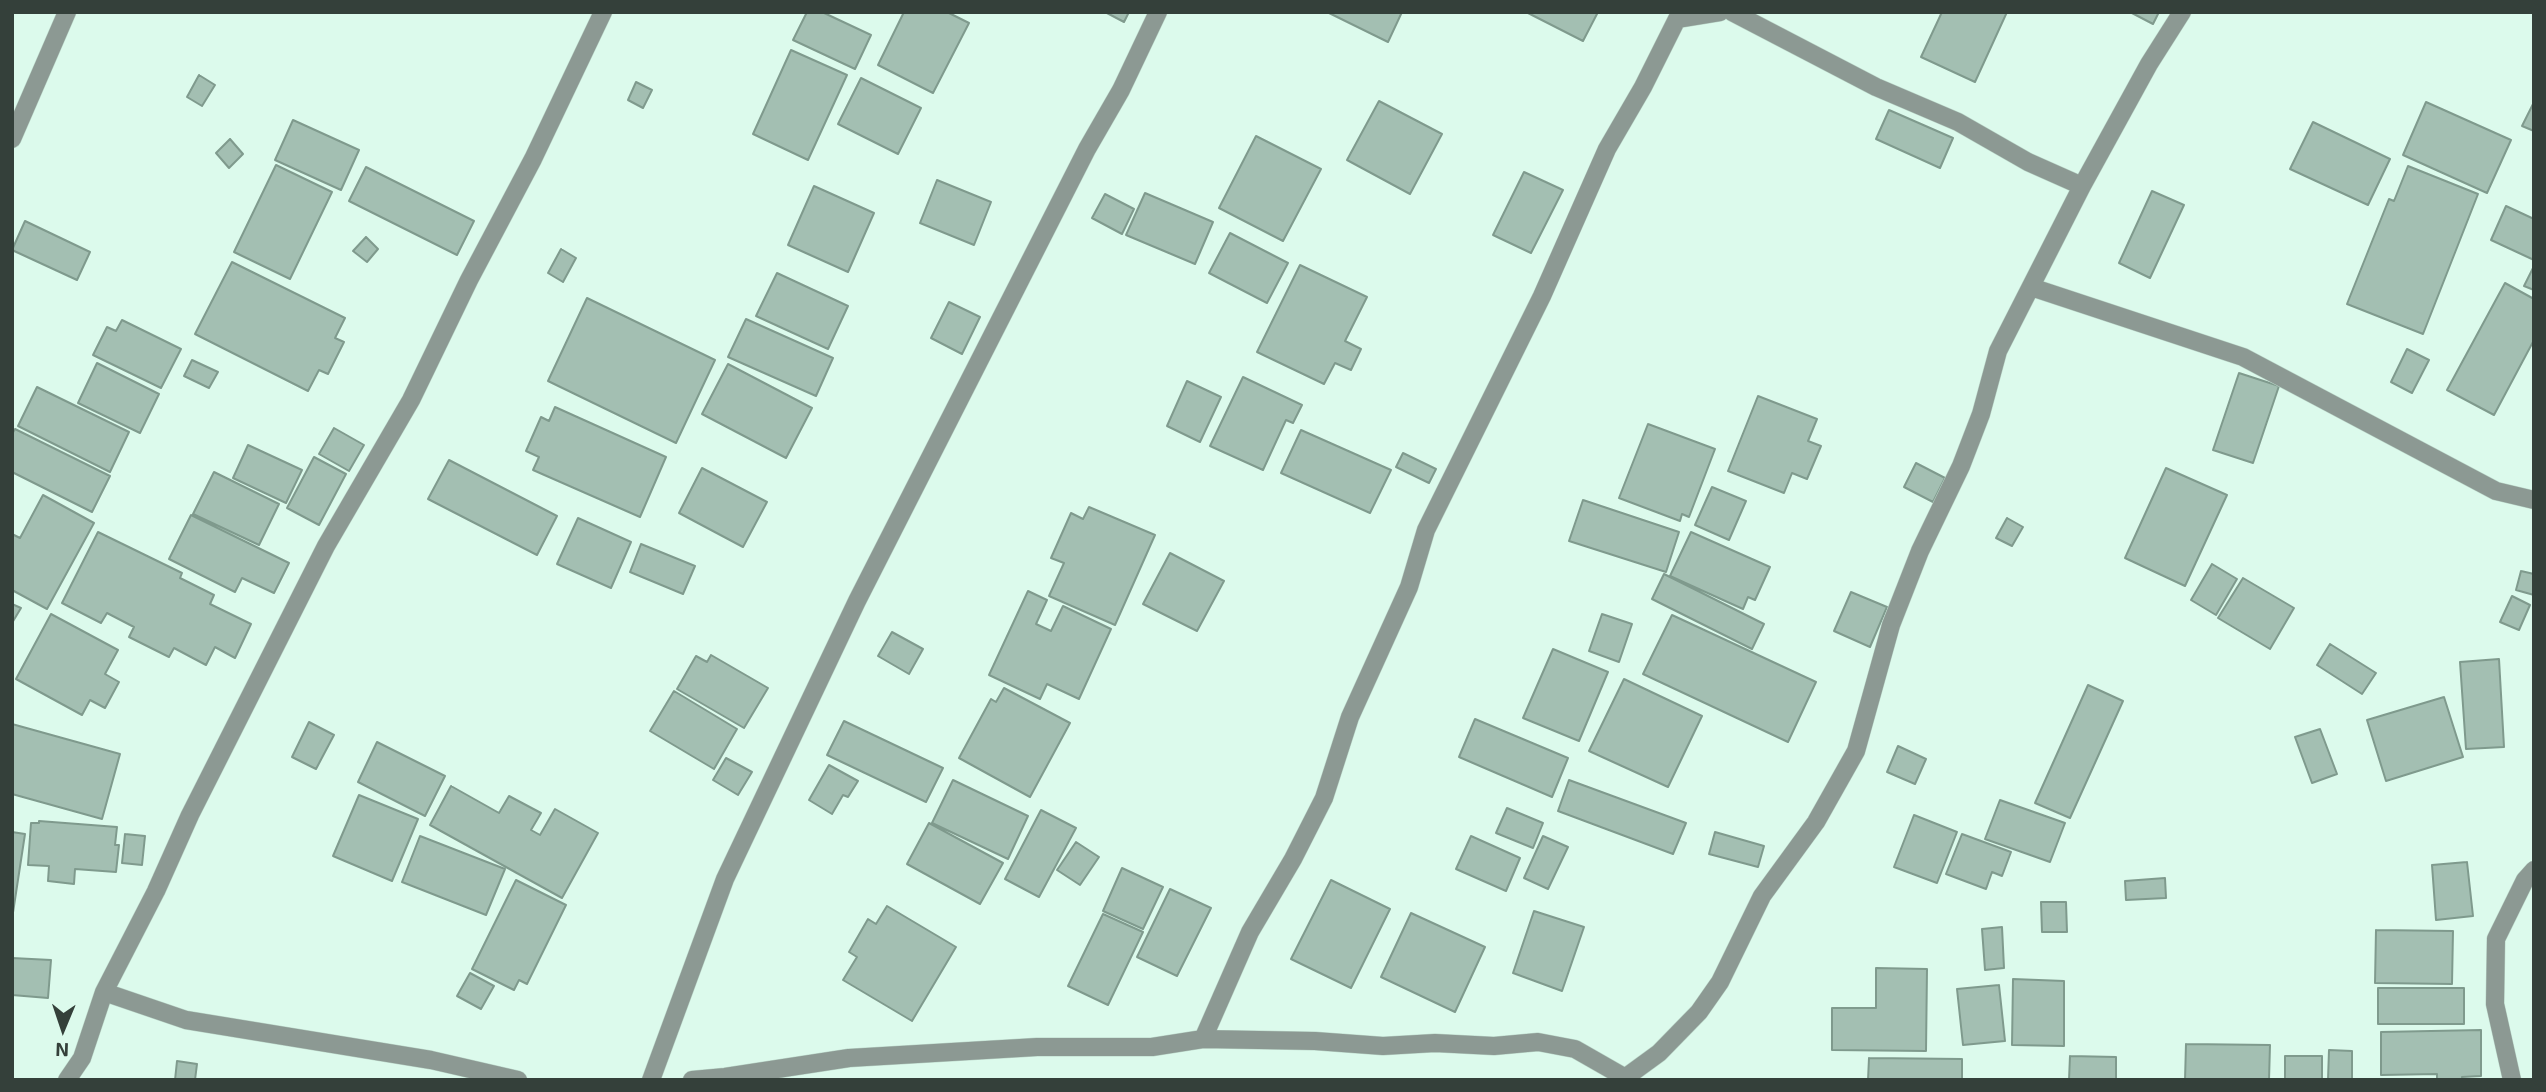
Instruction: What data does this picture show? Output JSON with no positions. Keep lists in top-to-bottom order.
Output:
{
  "north": "bottom"
}
